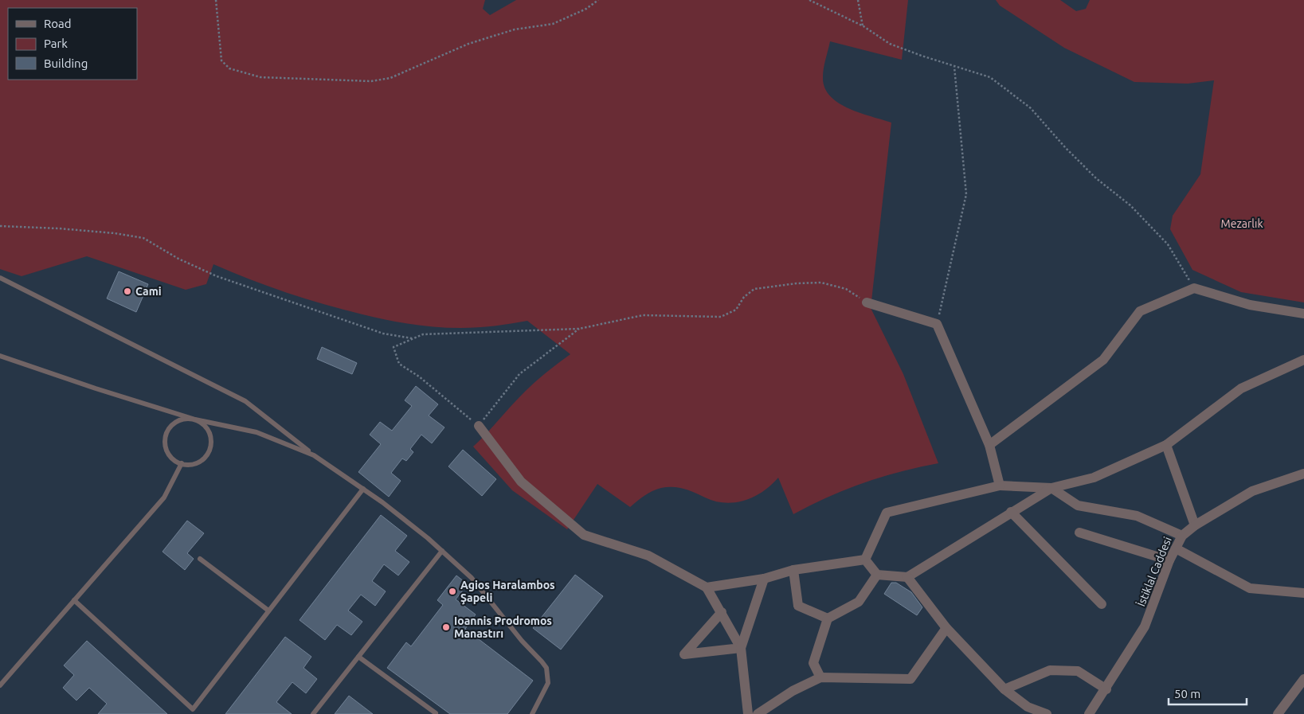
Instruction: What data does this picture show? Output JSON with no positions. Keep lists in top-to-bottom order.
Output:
{
  "streets": {
    "street": ["İstiklal Caddesi"]
  },
  "parks": ["Mezarlık"],
  "places": ["Cami", "Agios Haralambos Şapeli", "Ioannis Prodromos Manastırı"],
  "legend": ["Road", "Park", "Building"],
  "scale_bar": "50 m"
}
